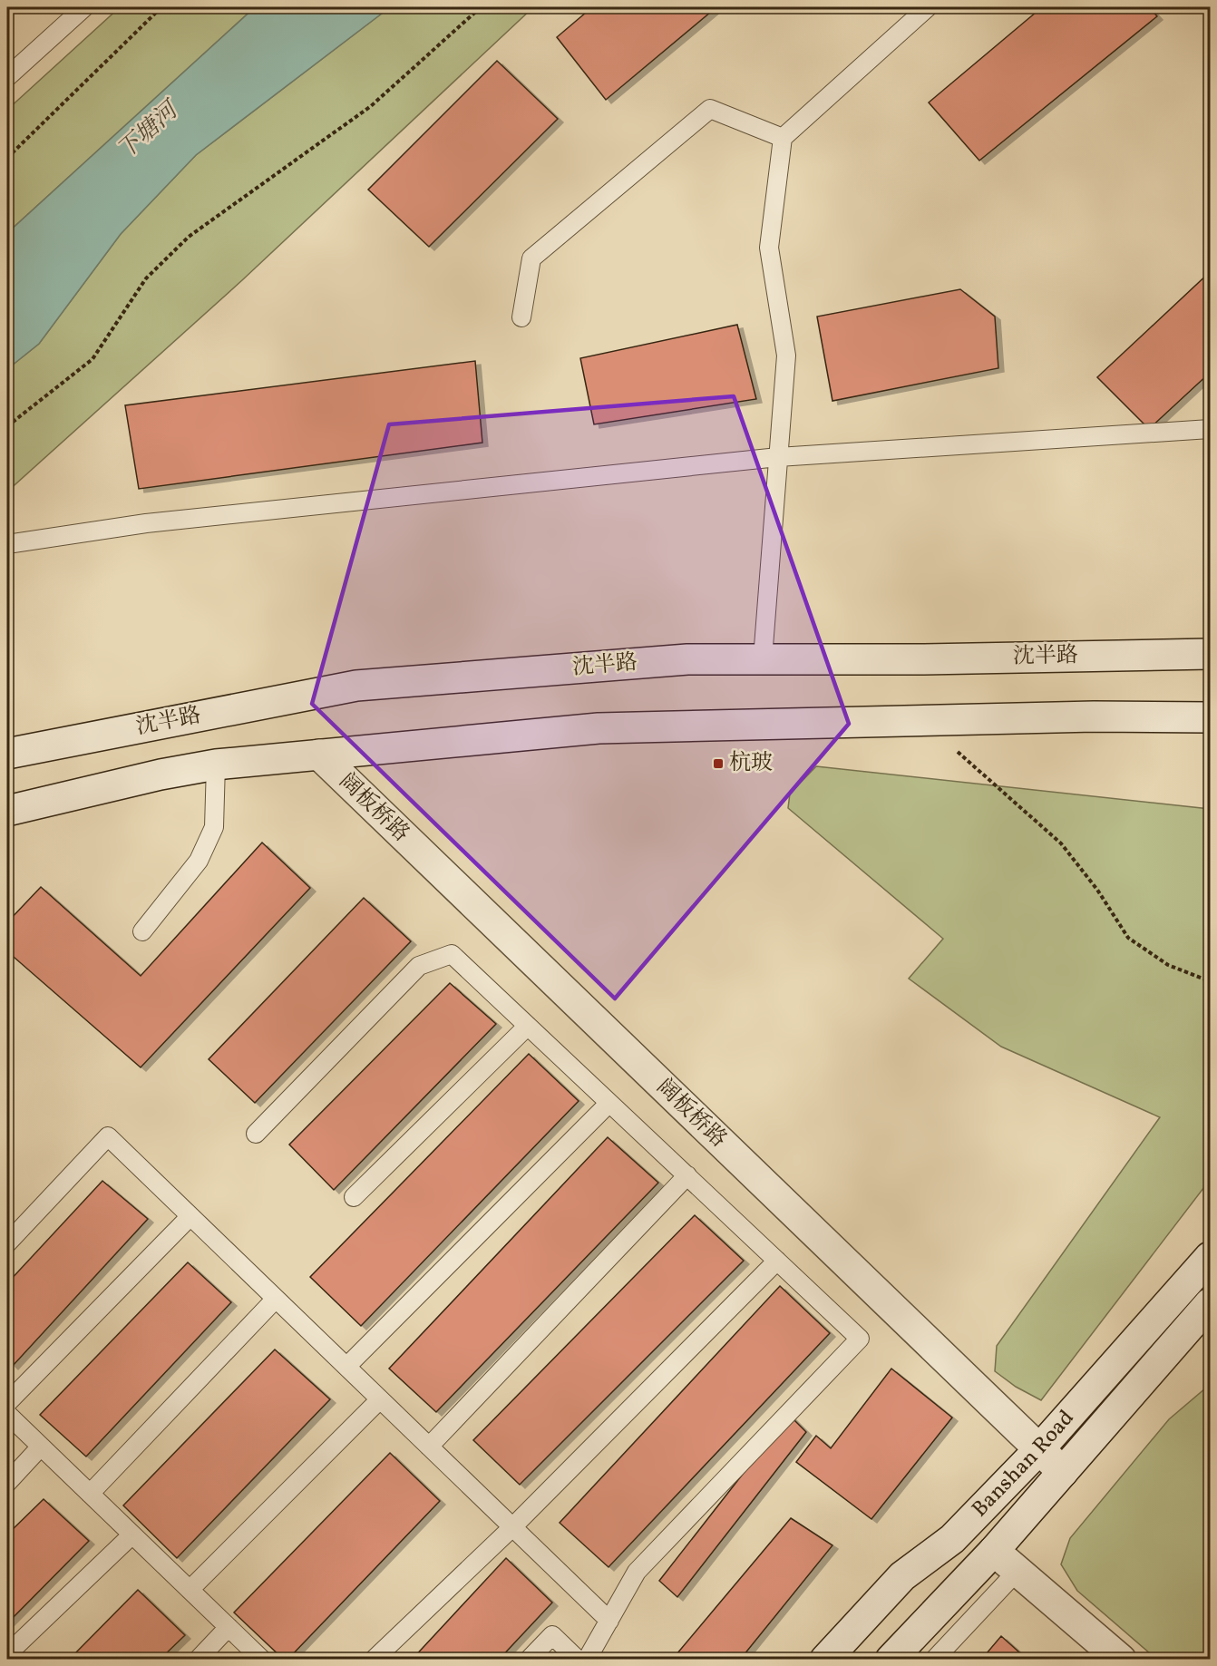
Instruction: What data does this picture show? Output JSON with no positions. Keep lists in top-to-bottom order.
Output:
{
  "streets": {
    "main road": ["沈半路", "阔板桥路", "Banshan Road"]
  },
  "crossings": [
    ["阔板桥路", "Banshan Road"]
  ],
  "water": ["下塘河"],
  "places": {
    "transit": ["杭玻"]
  }
}
